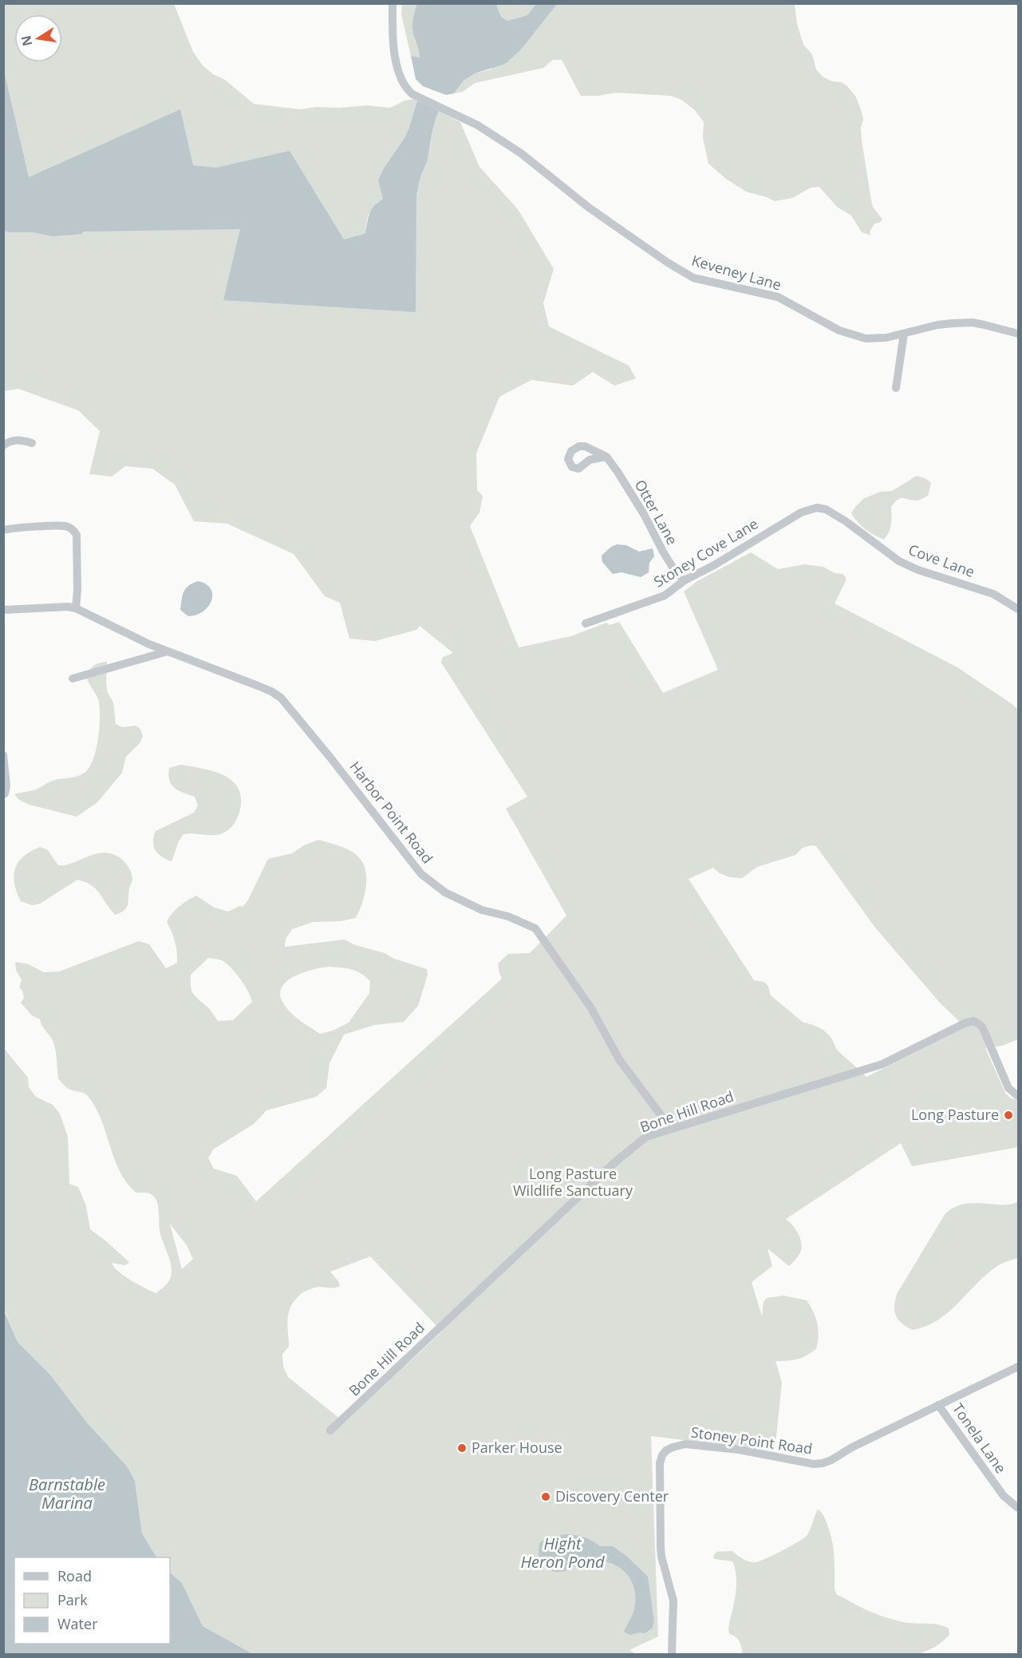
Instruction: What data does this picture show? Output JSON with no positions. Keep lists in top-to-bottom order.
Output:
{
  "streets": {
    "street": [
      "Keveney Lane",
      "Otter Lane",
      "Stoney Cove Lane",
      "Cove Lane",
      "Harbor Point Road",
      "Bone Hill Road",
      "Tonela Lane",
      "Stoney Point Road"
    ]
  },
  "crossings": [
    ["Otter Lane", "Stoney Cove Lane"],
    ["Stoney Cove Lane", "Cove Lane"],
    ["Harbor Point Road", "Bone Hill Road"],
    ["Tonela Lane", "Stoney Point Road"]
  ],
  "water": ["Barnstable Marina", "Hight Heron Pond"],
  "parks": ["Long Pasture Wildlife Sanctuary"],
  "places": ["Long Pasture", "Parker House", "Discovery Center"],
  "legend": ["Road", "Park", "Water"],
  "north": "left"
}
